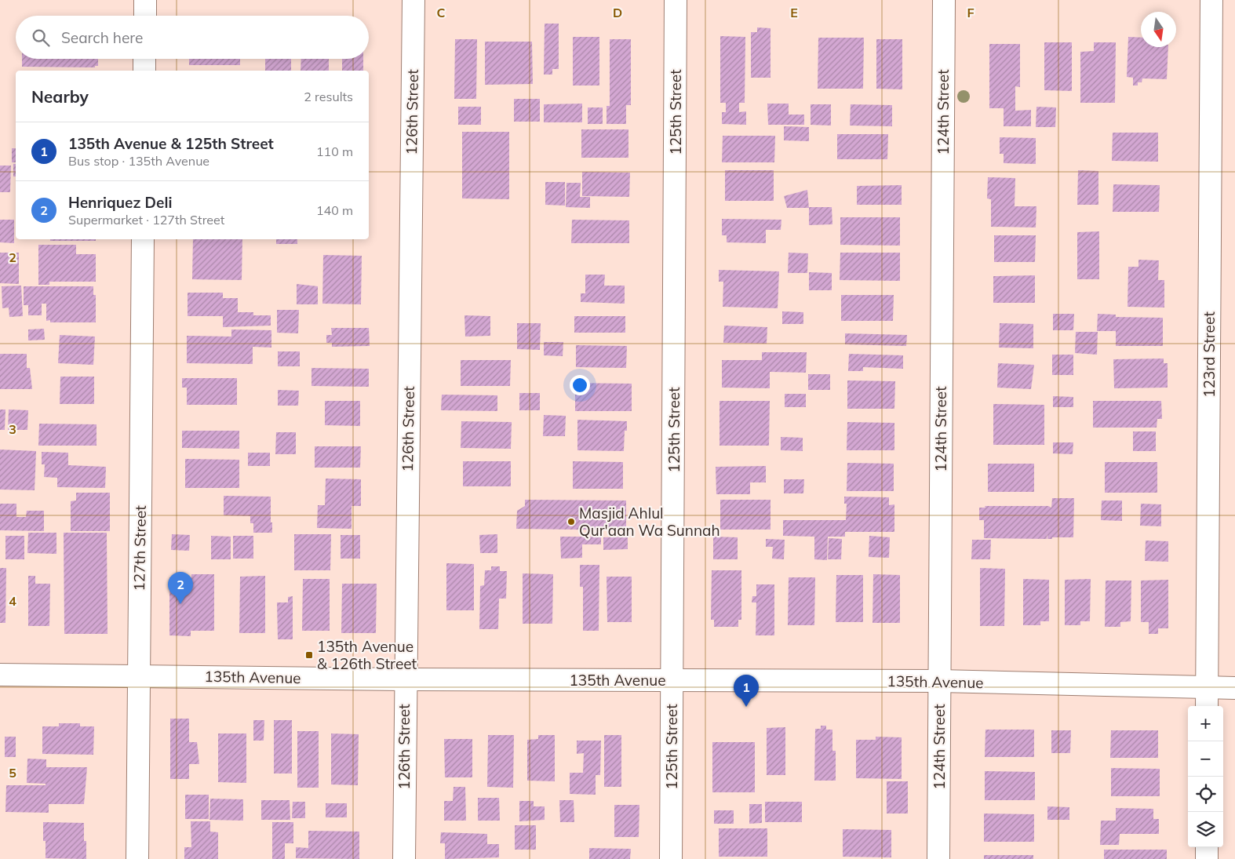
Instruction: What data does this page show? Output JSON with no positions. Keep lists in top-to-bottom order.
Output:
{
  "streets": {
    "street": [
      "126th Street",
      "125th Street",
      "124th Street",
      "123rd Street",
      "127th Street",
      "135th Avenue"
    ]
  },
  "crossings": [
    ["126th Street", "135th Avenue"],
    ["125th Street", "135th Avenue"],
    ["124th Street", "135th Avenue"],
    ["123rd Street", "135th Avenue"],
    ["127th Street", "135th Avenue"]
  ],
  "places": {
    "other": ["Masjid Ahlul Qur'aan Wa Sunnah"],
    "transit": ["135th Avenue & 126th Street"]
  },
  "north": "bottom",
  "page": {
    "search": "Search here",
    "heading": ["Nearby", "2 results"],
    "list": [
      {
        "mark": "1",
        "name": "135th Avenue & 125th Street",
        "note": "Bus stop · 135th Avenue",
        "value": "110 m"
      },
      {
        "mark": "2",
        "name": "Henriquez Deli",
        "note": "Supermarket · 127th Street",
        "value": "140 m"
      }
    ],
    "pins": ["2", "1"],
    "map_buttons": ["+", "−"]
  },
  "grid": {
    "columns": [
      "C",
      "D",
      "E",
      "F"
    ],
    "rows": [
      "2",
      "3",
      "4",
      "5"
    ]
  }
}
